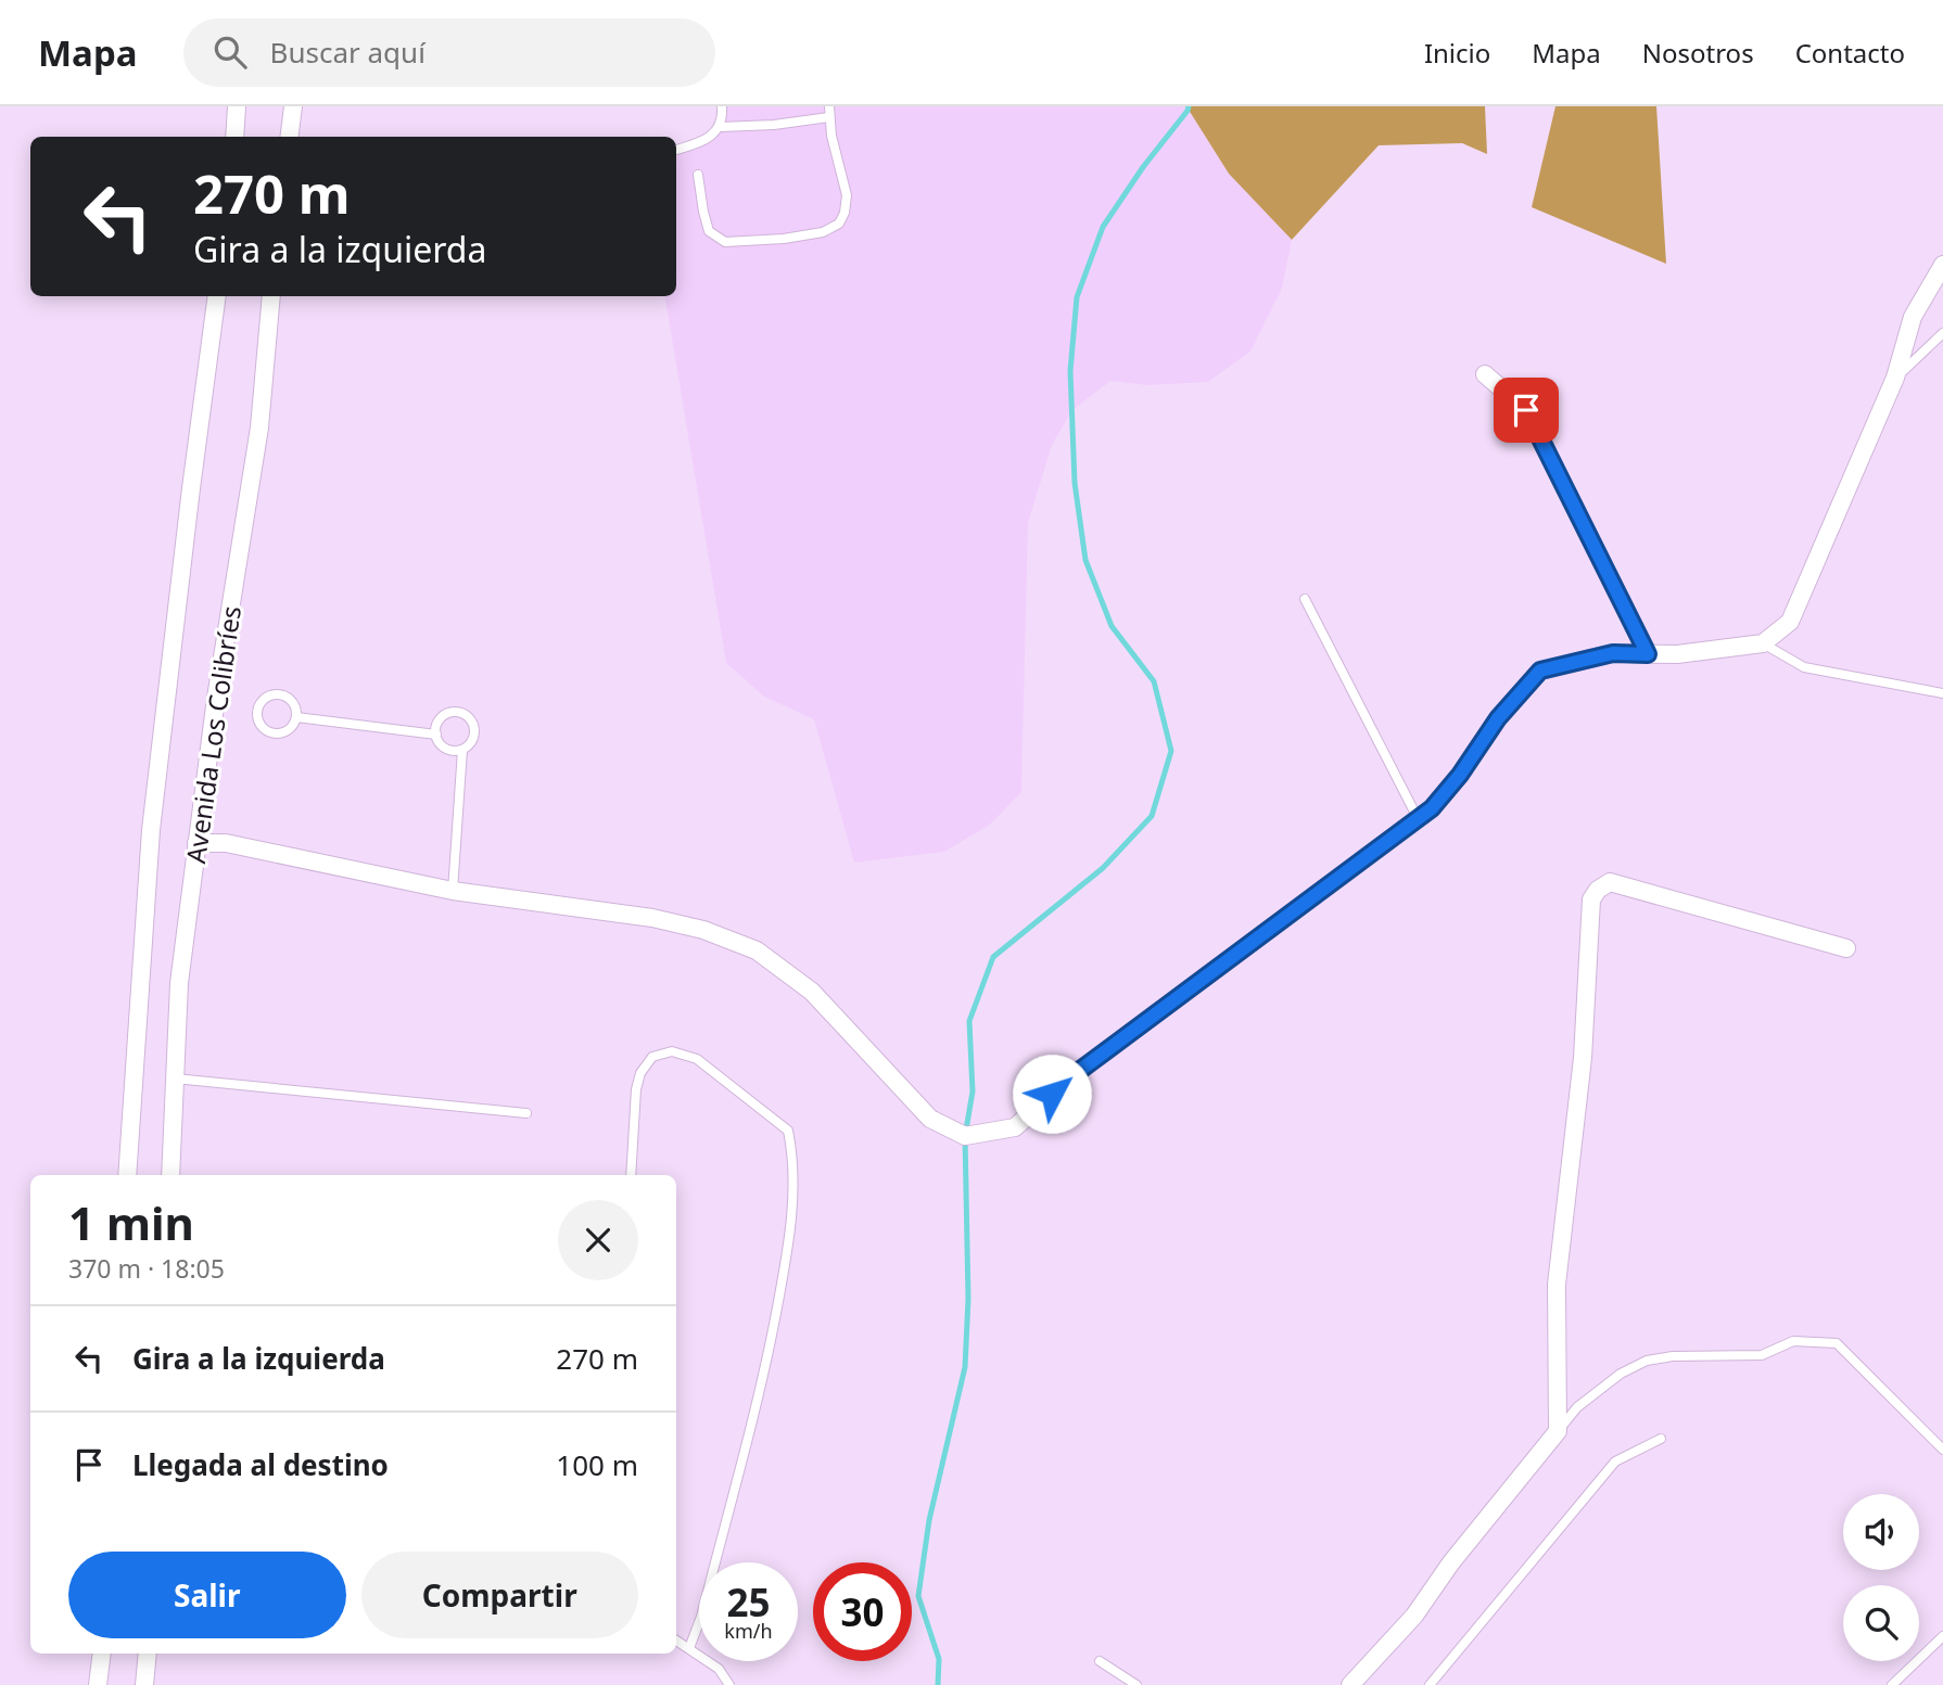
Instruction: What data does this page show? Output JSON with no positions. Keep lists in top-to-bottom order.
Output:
{
  "streets": {
    "street": ["Avenida Los Colibríes"]
  },
  "page": {
    "header": "Mapa",
    "search": "Buscar aquí",
    "nav": [
      "Inicio",
      "Mapa",
      "Nosotros",
      "Contacto"
    ],
    "turn": ["270 m", "Gira a la izquierda"],
    "heading": ["1 min", "370 m · 18:05"],
    "list": [
      {
        "name": "Gira a la izquierda",
        "value": "270 m"
      },
      {
        "name": "Llegada al destino",
        "value": "100 m"
      }
    ],
    "buttons": ["Salir", "Compartir"],
    "speed": "25 km/h",
    "limit": "30"
  }
}
